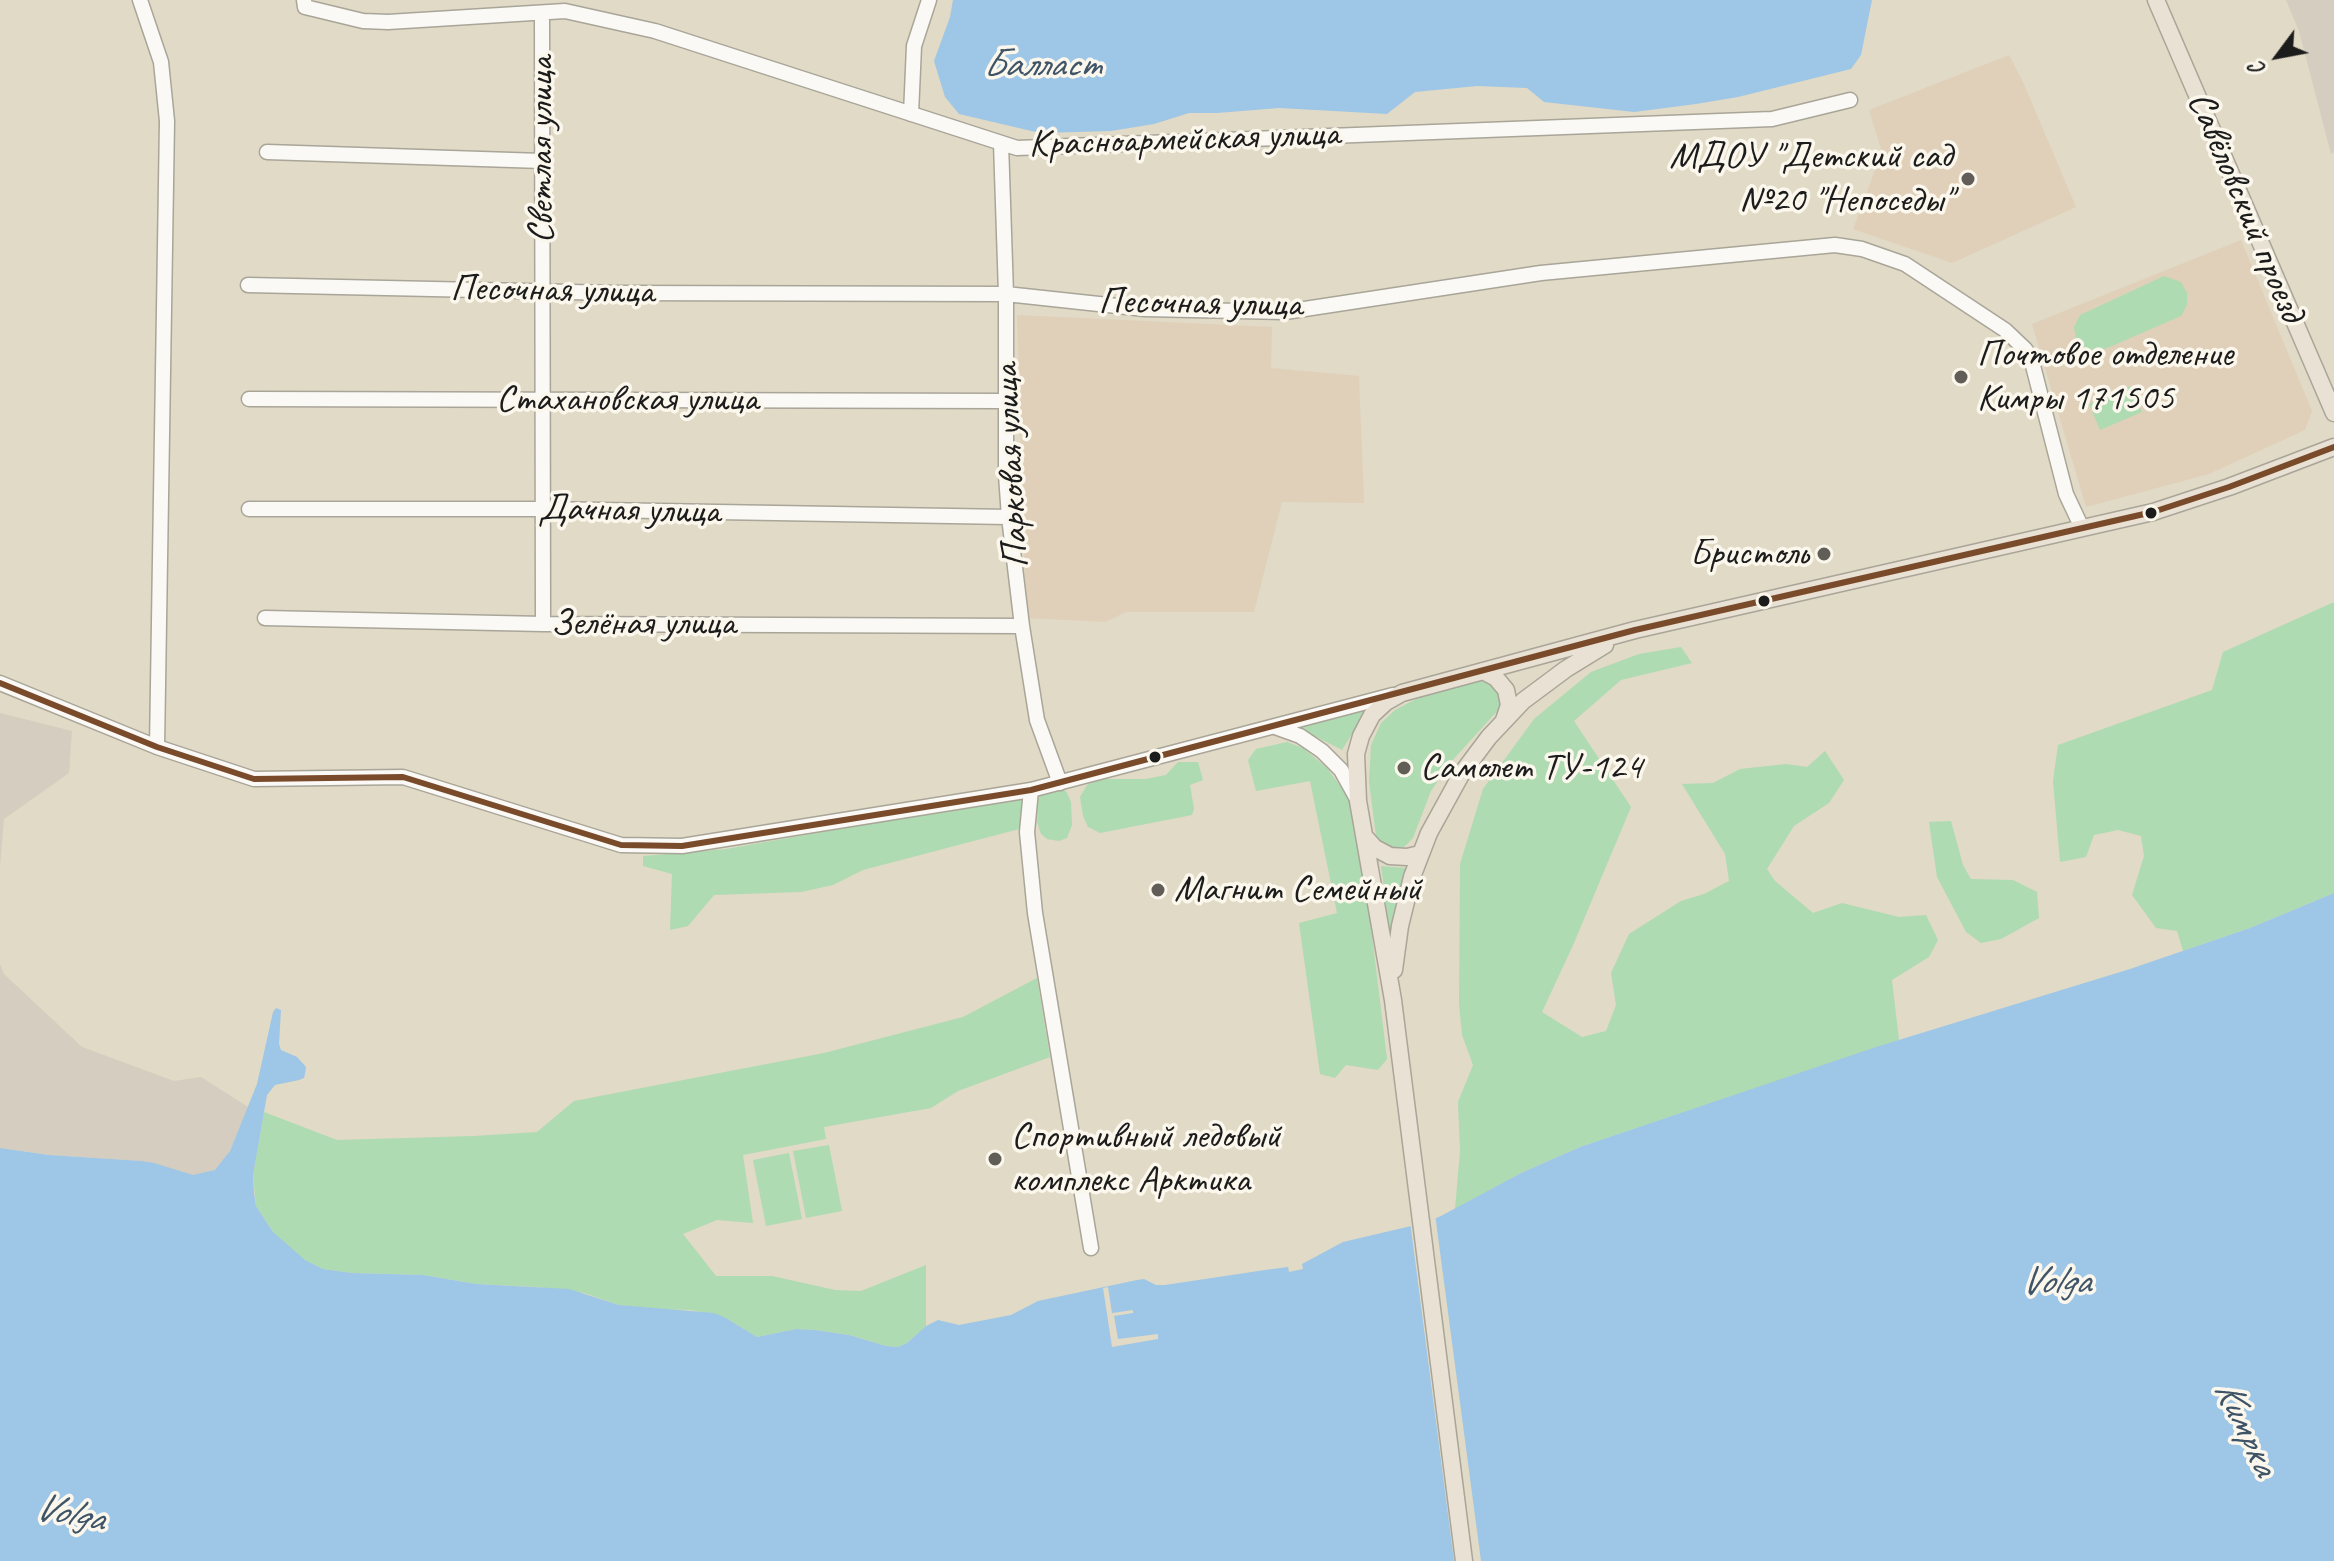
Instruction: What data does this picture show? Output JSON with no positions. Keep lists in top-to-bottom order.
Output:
{
  "streets": {
    "main road": ["Савёловский проезд"],
    "street": [
      "Красноармейская улица",
      "Светлая улица",
      "Песочная улица",
      "Стахановская улица",
      "Парковая улица",
      "Дачная улица",
      "Зелёная улица"
    ]
  },
  "crossings": [
    ["Красноармейская улица", "Светлая улица"],
    ["Красноармейская улица", "Парковая улица"],
    ["Светлая улица", "Песочная улица"],
    ["Светлая улица", "Стахановская улица"],
    ["Светлая улица", "Дачная улица"],
    ["Светлая улица", "Зелёная улица"],
    ["Песочная улица", "Парковая улица"],
    ["Стахановская улица", "Парковая улица"],
    ["Парковая улица", "Дачная улица"],
    ["Парковая улица", "Зелёная улица"]
  ],
  "water": ["Балласт", "Volga", "Кимрка"],
  "places": [
    "МДОУ \"Детский сад №20 \"Непоседы\"",
    "Почтовое отделение Кимры 171505",
    "Бристоль",
    "Самолет ТУ-124",
    "Магнит Семейный",
    "Спортивный ледовый комплекс Арктика"
  ],
  "north": "bottom left"
}
